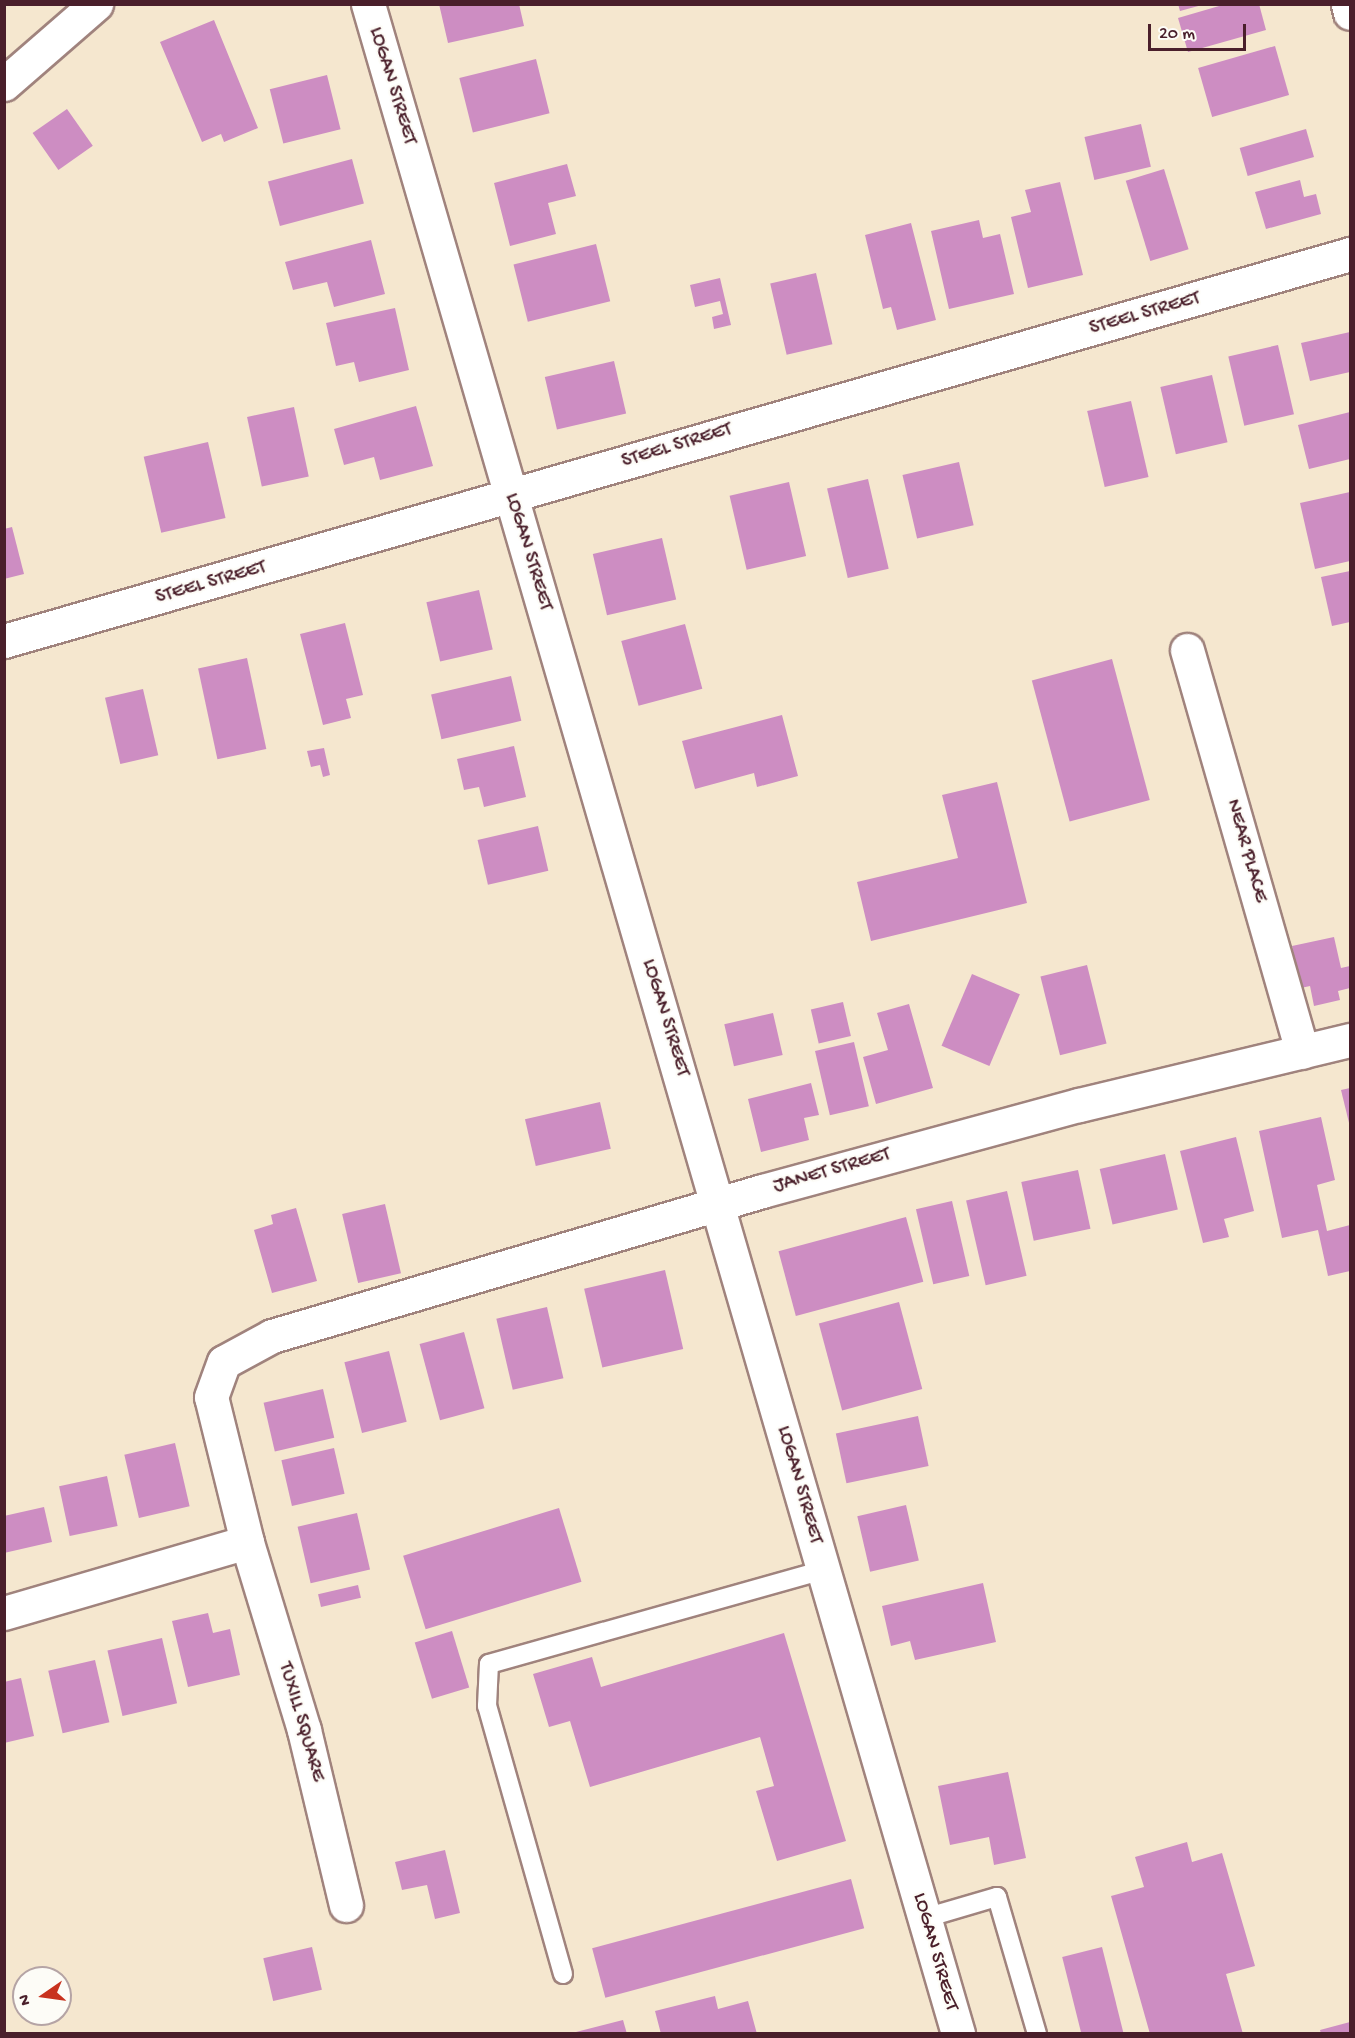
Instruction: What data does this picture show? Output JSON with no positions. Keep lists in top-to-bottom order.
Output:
{
  "streets": {
    "street": [
      "LOGAN STREET",
      "STEEL STREET",
      "NEAR PLACE",
      "JANET STREET",
      "TUXILL SQUARE"
    ]
  },
  "crossings": [
    ["LOGAN STREET", "STEEL STREET"],
    ["LOGAN STREET", "JANET STREET"],
    ["NEAR PLACE", "JANET STREET"],
    ["JANET STREET", "TUXILL SQUARE"]
  ],
  "scale_bar": "20 m",
  "north": "left"
}
